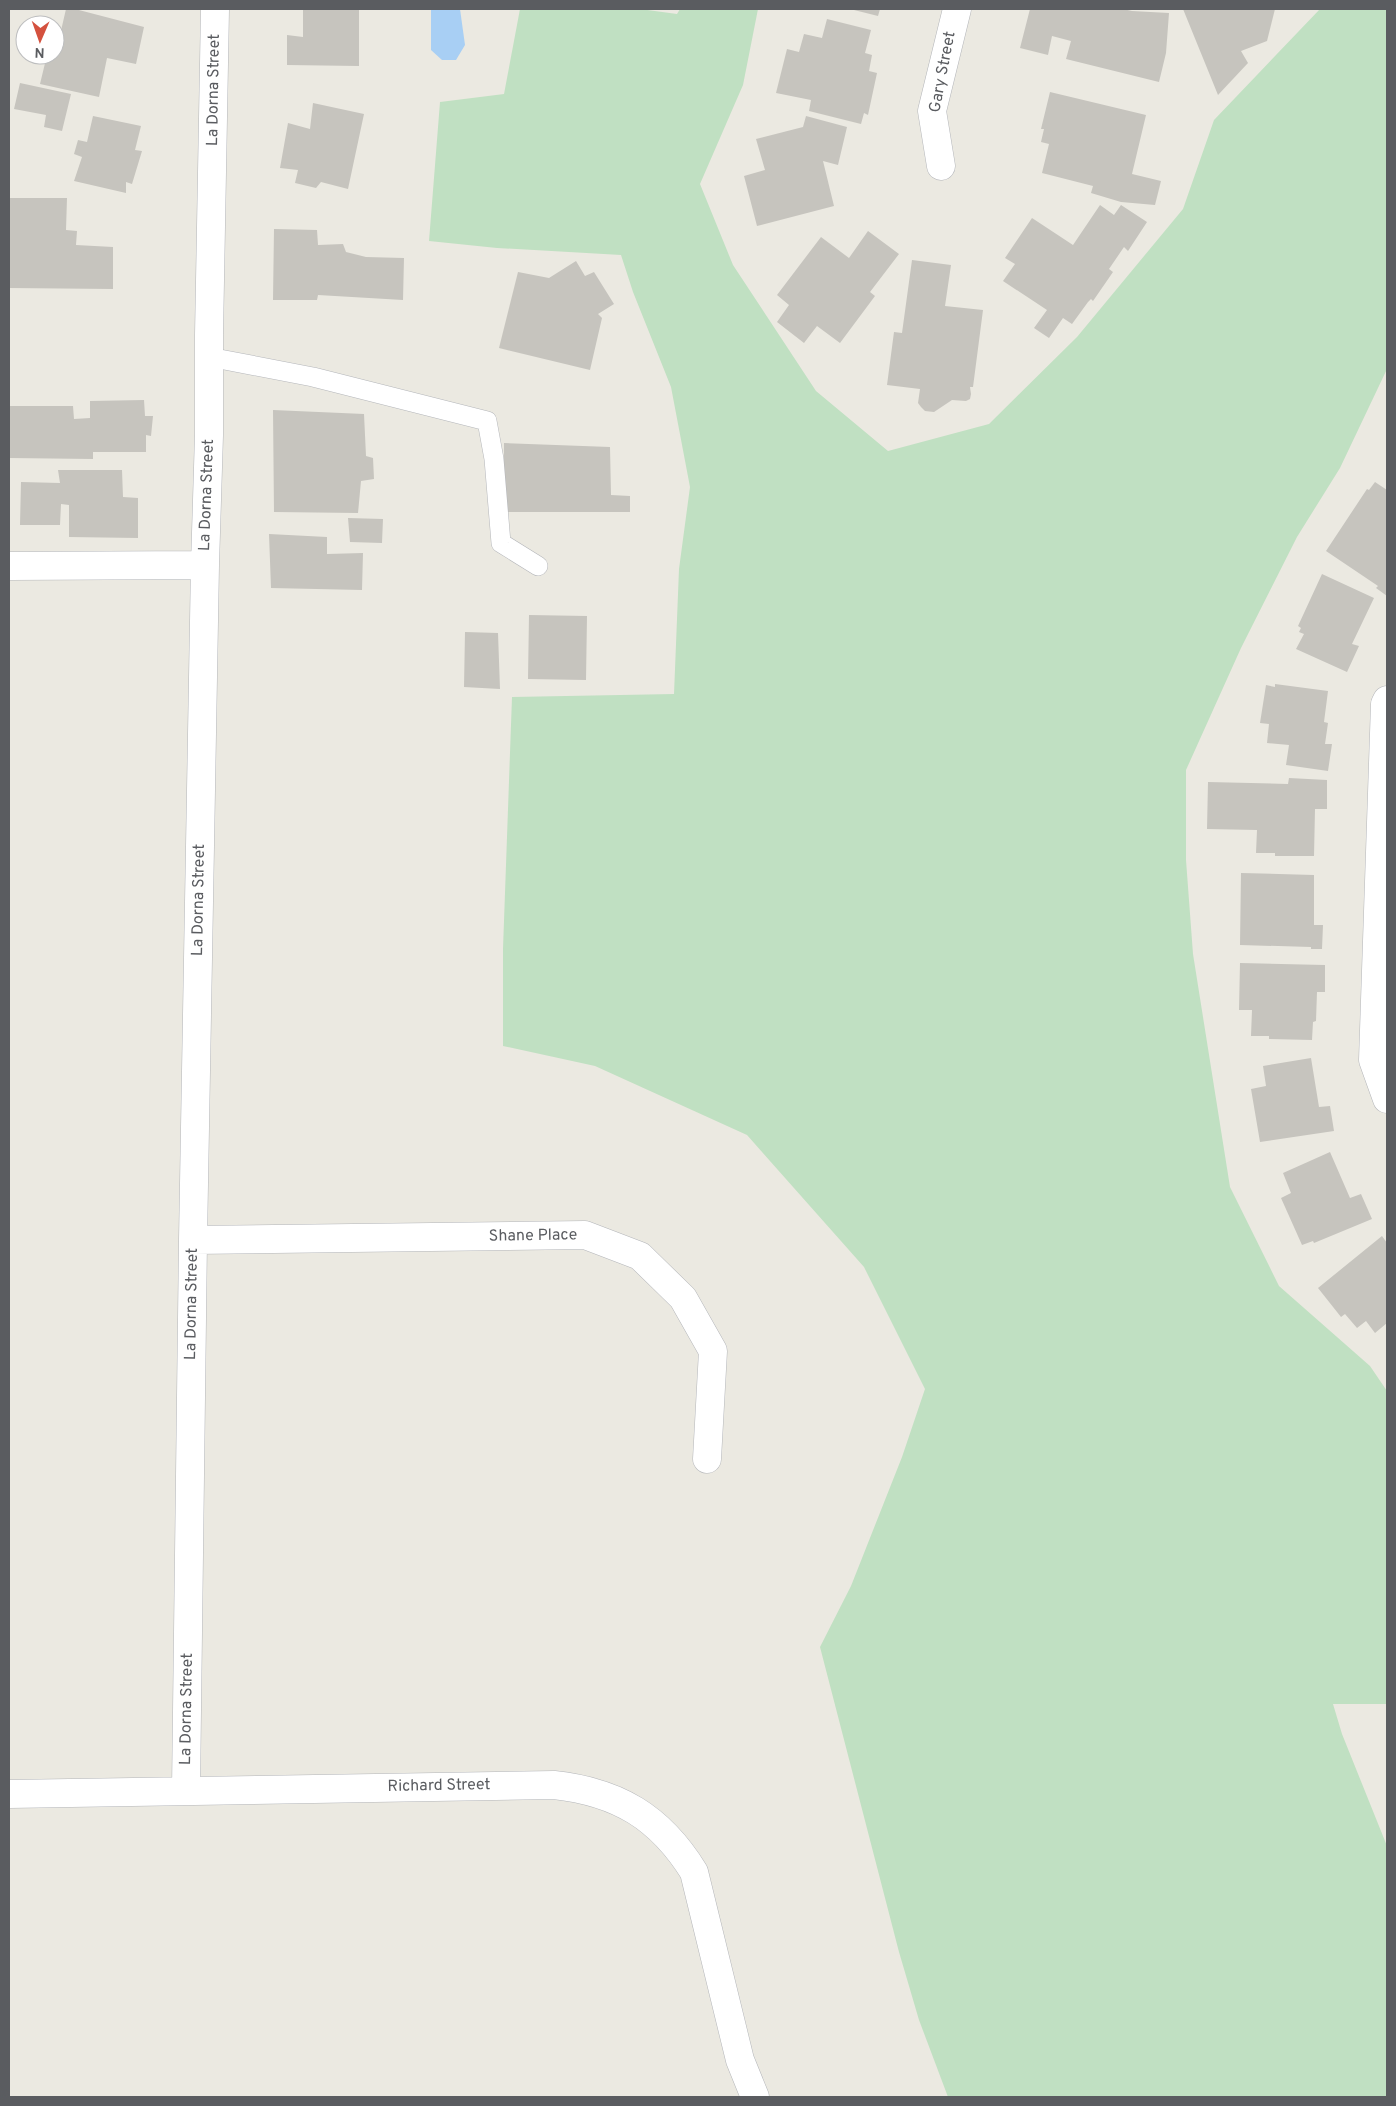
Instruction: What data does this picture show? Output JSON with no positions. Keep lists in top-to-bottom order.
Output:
{
  "streets": {
    "street": [
      "Gary Street",
      "La Dorna Street",
      "Shane Place",
      "Richard Street"
    ]
  },
  "crossings": [
    ["La Dorna Street", "Shane Place"],
    ["La Dorna Street", "Richard Street"]
  ],
  "north": "bottom"
}
